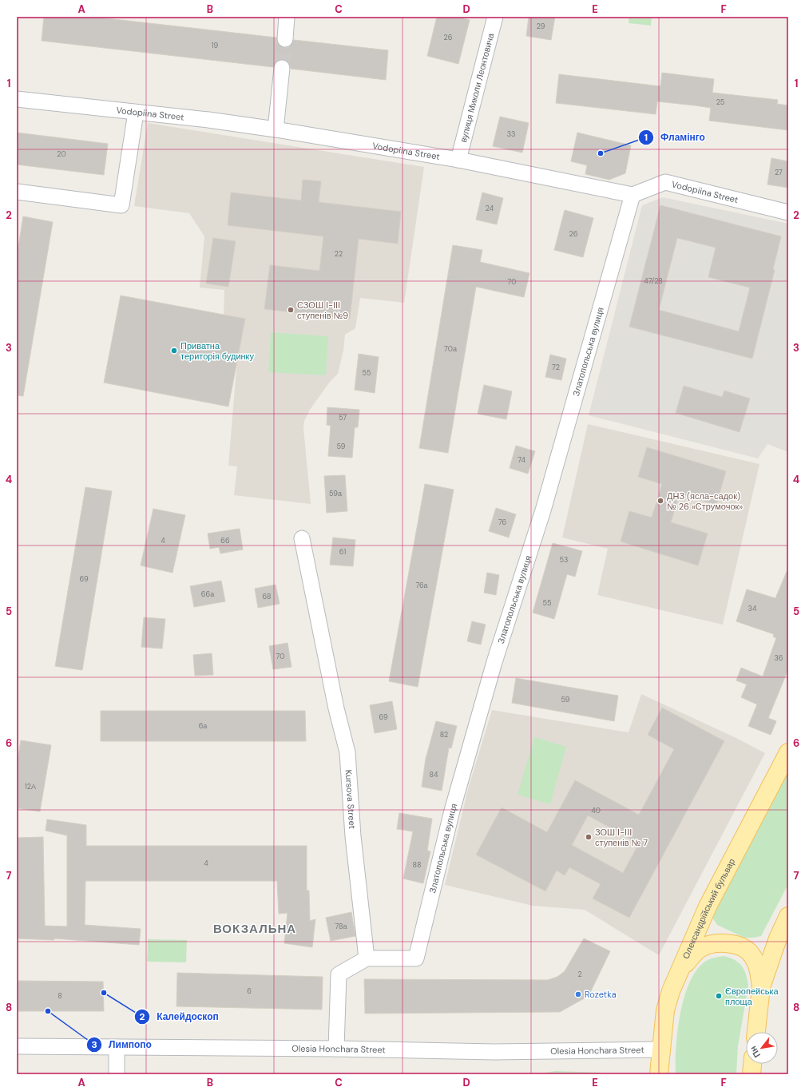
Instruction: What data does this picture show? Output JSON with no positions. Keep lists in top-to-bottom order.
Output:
{
  "streets": {
    "main road": ["Олександрійський бульвар"],
    "street": [
      "вулиця Миколи Леонтовича",
      "Vodopiina Street",
      "Златопольська вулиця",
      "Kursova Street",
      "Olesia Honchara Street"
    ]
  },
  "crossings": [
    ["вулиця Миколи Леонтовича", "Vodopiina Street"],
    ["Vodopiina Street", "Златопольська вулиця"],
    ["Златопольська вулиця", "Kursova Street"],
    ["Олександрійський бульвар", "Olesia Honchara Street"]
  ],
  "districts": ["ВОКЗАЛЬНА"],
  "places": [
    "Фламінго",
    "СЗОШ І-ІІІ ступенів №9",
    "Приватна територія будинку",
    "ДНЗ (ясла-садок) № 26 «Струмочок»",
    "ЗОШ І-ІІІ ступенів № 7",
    "Калейдоскоп",
    "Rozetka",
    "Європейська площа",
    "Лимпопо"
  ],
  "house_numbers": [
    "29",
    "26",
    "19",
    "25",
    "33",
    "20",
    "27",
    "24",
    "26",
    "22",
    "47/28",
    "70",
    "70а",
    "72",
    "55",
    "57",
    "59",
    "74",
    "59а",
    "76",
    "4",
    "66",
    "61",
    "53",
    "69",
    "76а",
    "66а",
    "68",
    "55",
    "34",
    "70",
    "36",
    "59",
    "69",
    "6а",
    "82",
    "84",
    "12А",
    "40",
    "4",
    "88",
    "78а",
    "2",
    "6",
    "8"
  ],
  "north": "bottom left",
  "grid": {
    "columns": [
      "A",
      "B",
      "C",
      "D",
      "E",
      "F"
    ],
    "rows": [
      "1",
      "2",
      "3",
      "4",
      "5",
      "6",
      "7",
      "8"
    ]
  }
}
